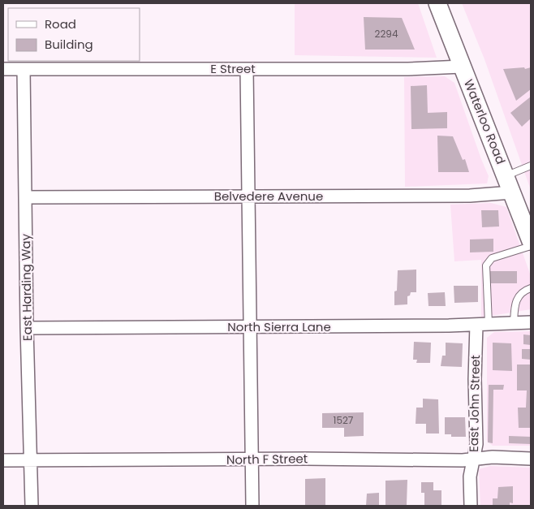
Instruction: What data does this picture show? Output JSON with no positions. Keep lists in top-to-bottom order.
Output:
{
  "streets": {
    "main road": ["Waterloo Road"],
    "street": [
      "E Street",
      "Belvedere Avenue",
      "East Harding Way",
      "North Sierra Lane",
      "East John Street",
      "North F Street"
    ]
  },
  "crossings": [
    ["E Street", "Waterloo Road"],
    ["E Street", "East Harding Way"],
    ["Waterloo Road", "Belvedere Avenue"],
    ["Belvedere Avenue", "East Harding Way"],
    ["East Harding Way", "North Sierra Lane"],
    ["East Harding Way", "North F Street"],
    ["North Sierra Lane", "East John Street"],
    ["East John Street", "North F Street"]
  ],
  "house_numbers": ["2294", "1527"],
  "legend": ["Road", "Building"]
}
